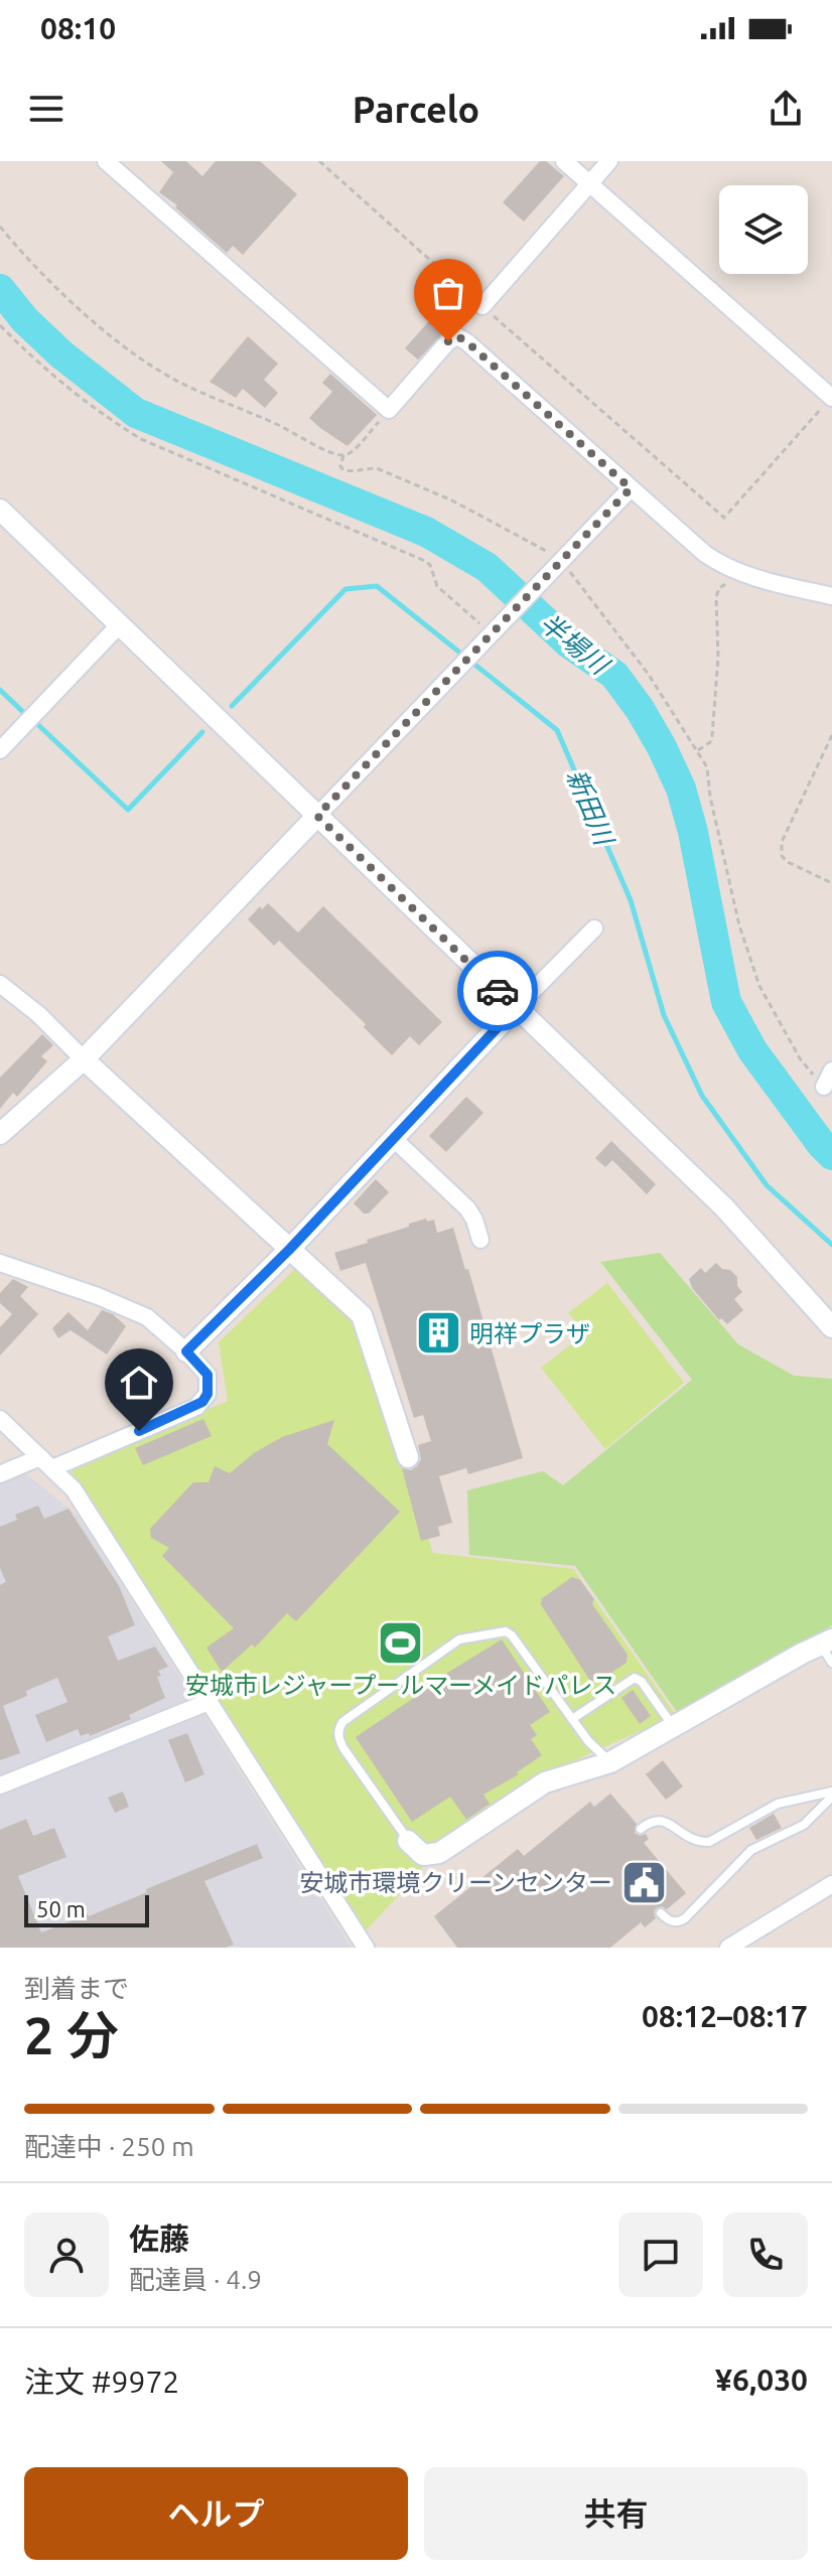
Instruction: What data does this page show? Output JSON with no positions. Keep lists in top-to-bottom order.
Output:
{
  "water": ["半場川", "新田川"],
  "places": {
    "building": ["明祥プラザ"],
    "sports": ["安城市レジャープールマーメイドパレス"],
    "public building": ["安城市環境クリーンセンター"]
  },
  "scale_bar": "50 m",
  "page": {
    "status": "08:10",
    "header": "Parcelo",
    "scale": "50 m",
    "heading": ["2 分", "到着まで", "08:12–08:17"],
    "panel": [
      "佐藤",
      "配達員 · 4.9",
      "注文 #9972",
      "¥6,030"
    ],
    "bar": "配達中 · 250 m",
    "buttons": ["ヘルプ", "共有"]
  }
}
